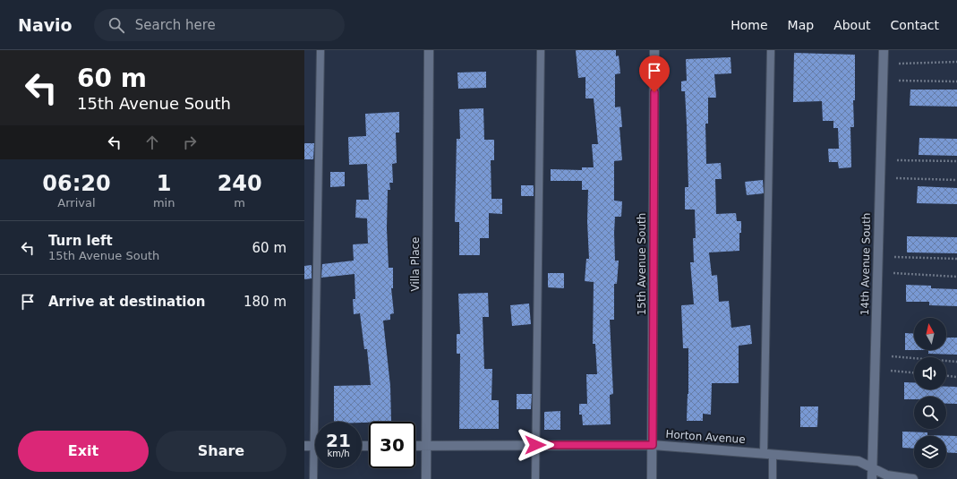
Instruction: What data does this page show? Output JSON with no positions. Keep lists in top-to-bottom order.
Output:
{
  "streets": {
    "street": [
      "Villa Place",
      "15th Avenue South",
      "14th Avenue South",
      "Horton Avenue"
    ]
  },
  "crossings": [
    ["Villa Place", "Horton Avenue"],
    ["15th Avenue South", "Horton Avenue"],
    ["14th Avenue South", "Horton Avenue"]
  ],
  "north": "top",
  "page": {
    "header": "Navio",
    "search": "Search here",
    "nav": [
      "Home",
      "Map",
      "About",
      "Contact"
    ],
    "turn": ["60 m", "15th Avenue South"],
    "eta": [
      "06:20",
      "Arrival",
      "1",
      "min",
      "240",
      "m"
    ],
    "list": [
      {
        "name": "Turn left",
        "note": "15th Avenue South",
        "value": "60 m"
      },
      {
        "name": "Arrive at destination",
        "value": "180 m"
      }
    ],
    "speed": "21 km/h",
    "limit": "30",
    "buttons": ["Exit", "Share"]
  }
}
